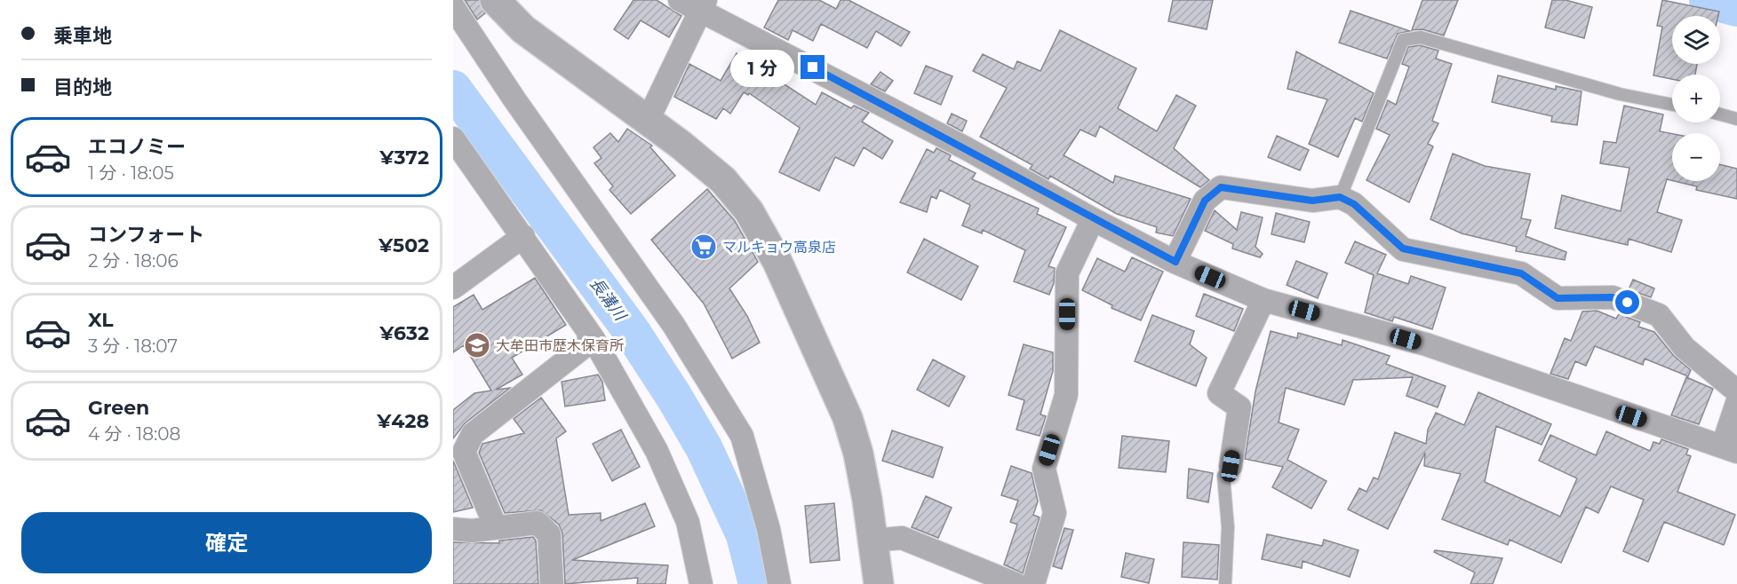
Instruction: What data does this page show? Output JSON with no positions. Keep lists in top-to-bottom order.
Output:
{
  "water": ["長溝川"],
  "places": {
    "supermarket": ["マルキョウ高泉店"],
    "school or university": ["大牟田市歴木保育所"]
  },
  "page": {
    "banner": ["乗車地", "目的地"],
    "map_buttons": ["+", "−"],
    "bubble": "1 分",
    "list": [
      {
        "name": "エコノミー",
        "note": "1 分 · 18:05",
        "value": "¥372"
      },
      {
        "name": "コンフォート",
        "note": "2 分 · 18:06",
        "value": "¥502"
      },
      {
        "name": "XL",
        "note": "3 分 · 18:07",
        "value": "¥632"
      },
      {
        "name": "Green",
        "note": "4 分 · 18:08",
        "value": "¥428"
      }
    ],
    "buttons": "確定"
  }
}
